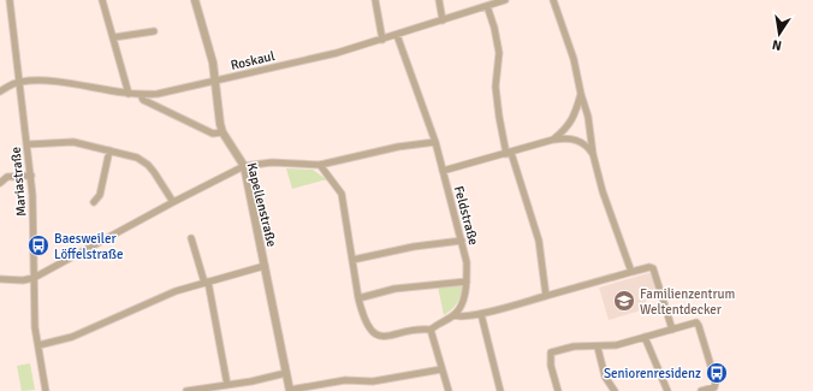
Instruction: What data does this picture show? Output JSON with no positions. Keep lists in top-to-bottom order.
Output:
{
  "streets": {
    "street": [
      "Roskaul",
      "Mariastraße",
      "Kapellenstraße",
      "Feldstraße"
    ]
  },
  "crossings": [
    ["Roskaul", "Mariastraße"],
    ["Roskaul", "Kapellenstraße"],
    ["Roskaul", "Feldstraße"]
  ],
  "places": {
    "bus stop": ["Baesweiler Löffelstraße", "Seniorenresidenz"],
    "school or university": ["Familienzentrum Weltentdecker"]
  },
  "north": "bottom"
}
